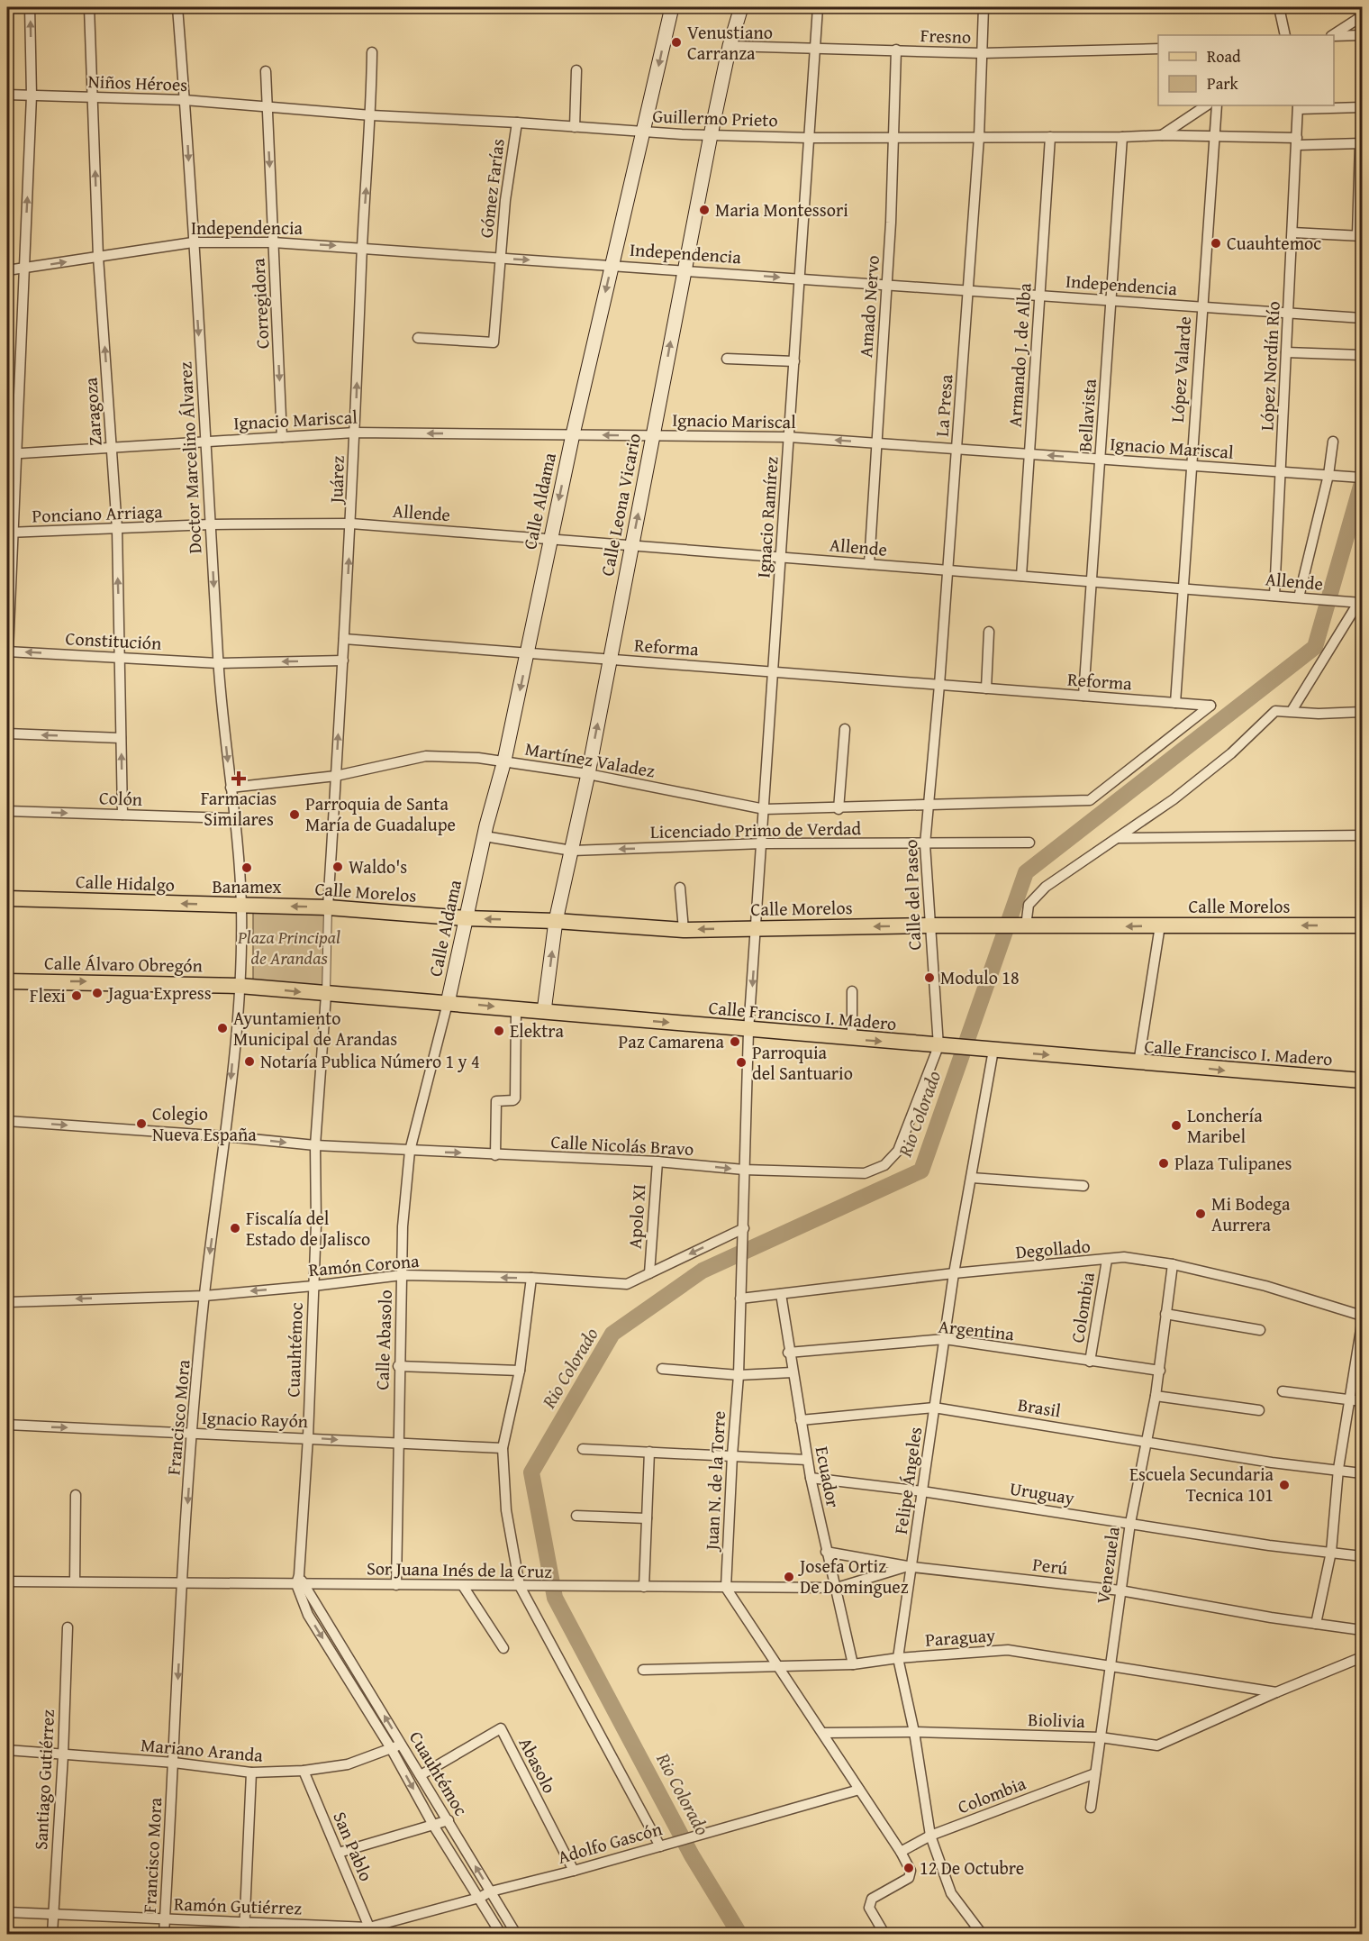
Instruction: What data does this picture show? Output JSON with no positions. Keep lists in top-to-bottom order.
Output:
{
  "streets": {
    "main road": [
      "Calle Aldama",
      "Calle Leona Vicario",
      "Calle Hidalgo",
      "Calle Morelos",
      "Calle Álvaro Obregón",
      "Calle Francisco I. Madero"
    ],
    "street": [
      "Fresno",
      "Niños Héroes",
      "Guillermo Prieto",
      "Gómez Farías",
      "Independencia",
      "Corregidora",
      "Amado Nervo",
      "Armando J. de Alba",
      "López Nordín Río",
      "López Valarde",
      "La Presa",
      "Zaragoza",
      "Bellavista",
      "Ignacio Mariscal",
      "Doctor Marcelino Álvarez",
      "Juárez",
      "Allende",
      "Ponciano Arriaga",
      "Ignacio Ramírez",
      "Constitución",
      "Reforma",
      "Martínez Valadez",
      "Colón",
      "Licenciado Primo de Verdad",
      "Calle del Paseo",
      "Calle Nicolás Bravo",
      "Apolo XI",
      "Degollado",
      "Ramón Corona",
      "Colombia",
      "Argentina",
      "Calle Abasolo",
      "Cuauhtémoc",
      "Brasil",
      "Francisco Mora",
      "Ignacio Rayón",
      "Ecuador",
      "Juan N. de la Torre",
      "Felipe Ángeles",
      "Uruguay",
      "Venezuela",
      "Perú",
      "Sor Juana Inés de la Cruz",
      "Paraguay",
      "Biolivia",
      "Mariano Aranda",
      "Abasolo",
      "Santiago Gutiérrez",
      "Adolfo Gascón",
      "San Pablo",
      "Ramón Gutiérrez"
    ]
  },
  "crossings": [
    ["Fresno", "Amado Nervo"],
    ["Fresno", "La Presa"],
    ["Fresno", "Calle Leona Vicario"],
    ["Fresno", "Ignacio Ramírez"],
    ["Niños Héroes", "Guillermo Prieto"],
    ["Niños Héroes", "Corregidora"],
    ["Niños Héroes", "Zaragoza"],
    ["Niños Héroes", "Doctor Marcelino Álvarez"],
    ["Guillermo Prieto", "Gómez Farías"],
    ["Guillermo Prieto", "Corregidora"],
    ["Guillermo Prieto", "Amado Nervo"],
    ["Guillermo Prieto", "Armando J. de Alba"],
    ["Guillermo Prieto", "López Nordín Río"],
    ["Guillermo Prieto", "López Valarde"],
    ["Guillermo Prieto", "La Presa"],
    ["Guillermo Prieto", "Bellavista"],
    ["Guillermo Prieto", "Juárez"],
    ["Guillermo Prieto", "Calle Aldama"],
    ["Guillermo Prieto", "Calle Leona Vicario"],
    ["Guillermo Prieto", "Ignacio Ramírez"],
    ["Gómez Farías", "Independencia"],
    ["Independencia", "Corregidora"],
    ["Independencia", "Amado Nervo"],
    ["Independencia", "Armando J. de Alba"],
    ["Independencia", "López Nordín Río"],
    ["Independencia", "López Valarde"],
    ["Independencia", "La Presa"],
    ["Independencia", "Zaragoza"],
    ["Independencia", "Bellavista"],
    ["Independencia", "Doctor Marcelino Álvarez"],
    ["Independencia", "Juárez"],
    ["Independencia", "Calle Aldama"],
    ["Independencia", "Calle Leona Vicario"],
    ["Independencia", "Ignacio Ramírez"],
    ["Corregidora", "Ignacio Mariscal"],
    ["Amado Nervo", "Ignacio Mariscal"],
    ["Amado Nervo", "Allende"],
    ["Armando J. de Alba", "Ignacio Mariscal"],
    ["Armando J. de Alba", "Allende"],
    ["López Nordín Río", "Ignacio Mariscal"],
    ["López Nordín Río", "Allende"],
    ["López Valarde", "Ignacio Mariscal"],
    ["López Valarde", "Allende"],
    ["López Valarde", "Reforma"],
    ["La Presa", "Ignacio Mariscal"],
    ["La Presa", "Allende"],
    ["La Presa", "Reforma"],
    ["La Presa", "Martínez Valadez"],
    ["La Presa", "Calle del Paseo"],
    ["Zaragoza", "Ignacio Mariscal"],
    ["Zaragoza", "Ponciano Arriaga"],
    ["Zaragoza", "Constitución"],
    ["Zaragoza", "Colón"],
    ["Bellavista", "Ignacio Mariscal"],
    ["Bellavista", "Allende"],
    ["Bellavista", "Reforma"],
    ["Ignacio Mariscal", "Doctor Marcelino Álvarez"],
    ["Ignacio Mariscal", "Juárez"],
    ["Ignacio Mariscal", "Calle Aldama"],
    ["Ignacio Mariscal", "Calle Leona Vicario"],
    ["Ignacio Mariscal", "Ignacio Ramírez"],
    ["Doctor Marcelino Álvarez", "Ponciano Arriaga"],
    ["Doctor Marcelino Álvarez", "Constitución"],
    ["Doctor Marcelino Álvarez", "Martínez Valadez"],
    ["Doctor Marcelino Álvarez", "Colón"],
    ["Doctor Marcelino Álvarez", "Calle Hidalgo"],
    ["Doctor Marcelino Álvarez", "Calle Morelos"],
    ["Doctor Marcelino Álvarez", "Francisco Mora"],
    ["Juárez", "Allende"],
    ["Juárez", "Ponciano Arriaga"],
    ["Juárez", "Constitución"],
    ["Juárez", "Reforma"],
    ["Juárez", "Martínez Valadez"],
    ["Juárez", "Calle Morelos"],
    ["Calle Aldama", "Allende"],
    ["Calle Aldama", "Reforma"],
    ["Calle Aldama", "Martínez Valadez"],
    ["Calle Aldama", "Licenciado Primo de Verdad"],
    ["Calle Aldama", "Calle Morelos"],
    ["Calle Aldama", "Calle Francisco I. Madero"],
    ["Calle Aldama", "Calle Abasolo"],
    ["Calle Leona Vicario", "Allende"],
    ["Calle Leona Vicario", "Reforma"],
    ["Calle Leona Vicario", "Martínez Valadez"],
    ["Calle Leona Vicario", "Licenciado Primo de Verdad"],
    ["Calle Leona Vicario", "Calle Morelos"],
    ["Calle Leona Vicario", "Calle Francisco I. Madero"],
    ["Allende", "Ponciano Arriaga"],
    ["Allende", "Ignacio Ramírez"],
    ["Ignacio Ramírez", "Reforma"],
    ["Ignacio Ramírez", "Martínez Valadez"],
    ["Ignacio Ramírez", "Licenciado Primo de Verdad"],
    ["Ignacio Ramírez", "Calle Morelos"],
    ["Ignacio Ramírez", "Calle Francisco I. Madero"],
    ["Ignacio Ramírez", "Juan N. de la Torre"],
    ["Reforma", "Martínez Valadez"],
    ["Martínez Valadez", "Calle del Paseo"],
    ["Licenciado Primo de Verdad", "Calle del Paseo"],
    ["Calle Hidalgo", "Calle Morelos"],
    ["Calle Hidalgo", "Francisco Mora"],
    ["Calle Morelos", "Calle del Paseo"],
    ["Calle Morelos", "Francisco Mora"],
    ["Calle del Paseo", "Calle Francisco I. Madero"],
    ["Calle del Paseo", "Calle Nicolás Bravo"],
    ["Calle Álvaro Obregón", "Calle Francisco I. Madero"],
    ["Calle Álvaro Obregón", "Francisco Mora"],
    ["Calle Francisco I. Madero", "Calle Nicolás Bravo"],
    ["Calle Francisco I. Madero", "Calle Abasolo"],
    ["Calle Francisco I. Madero", "Cuauhtémoc"],
    ["Calle Francisco I. Madero", "Francisco Mora"],
    ["Calle Francisco I. Madero", "Juan N. de la Torre"],
    ["Calle Francisco I. Madero", "Felipe Ángeles"],
    ["Calle Nicolás Bravo", "Apolo XI"],
    ["Calle Nicolás Bravo", "Calle Abasolo"],
    ["Calle Nicolás Bravo", "Cuauhtémoc"],
    ["Calle Nicolás Bravo", "Francisco Mora"],
    ["Calle Nicolás Bravo", "Juan N. de la Torre"],
    ["Apolo XI", "Ramón Corona"],
    ["Degollado", "Colombia"],
    ["Degollado", "Ecuador"],
    ["Degollado", "Juan N. de la Torre"],
    ["Degollado", "Felipe Ángeles"],
    ["Degollado", "Venezuela"],
    ["Ramón Corona", "Calle Abasolo"],
    ["Ramón Corona", "Cuauhtémoc"],
    ["Ramón Corona", "Francisco Mora"],
    ["Ramón Corona", "Juan N. de la Torre"],
    ["Colombia", "Argentina"],
    ["Colombia", "Felipe Ángeles"],
    ["Colombia", "Venezuela"],
    ["Argentina", "Ecuador"],
    ["Argentina", "Felipe Ángeles"],
    ["Argentina", "Venezuela"],
    ["Calle Abasolo", "Ignacio Rayón"],
    ["Calle Abasolo", "Sor Juana Inés de la Cruz"],
    ["Cuauhtémoc", "Ignacio Rayón"],
    ["Cuauhtémoc", "Sor Juana Inés de la Cruz"],
    ["Cuauhtémoc", "Mariano Aranda"],
    ["Cuauhtémoc", "Abasolo"],
    ["Cuauhtémoc", "Adolfo Gascón"],
    ["Brasil", "Ecuador"],
    ["Brasil", "Felipe Ángeles"],
    ["Brasil", "Venezuela"],
    ["Francisco Mora", "Ignacio Rayón"],
    ["Francisco Mora", "Sor Juana Inés de la Cruz"],
    ["Francisco Mora", "Mariano Aranda"],
    ["Francisco Mora", "Ramón Gutiérrez"],
    ["Ecuador", "Uruguay"],
    ["Ecuador", "Perú"],
    ["Ecuador", "Sor Juana Inés de la Cruz"],
    ["Ecuador", "Paraguay"],
    ["Juan N. de la Torre", "Sor Juana Inés de la Cruz"],
    ["Felipe Ángeles", "Uruguay"],
    ["Felipe Ángeles", "Perú"],
    ["Felipe Ángeles", "Sor Juana Inés de la Cruz"],
    ["Felipe Ángeles", "Paraguay"],
    ["Felipe Ángeles", "Biolivia"],
    ["Uruguay", "Venezuela"],
    ["Venezuela", "Perú"],
    ["Venezuela", "Paraguay"],
    ["Venezuela", "Biolivia"],
    ["Perú", "Sor Juana Inés de la Cruz"],
    ["Paraguay", "Biolivia"],
    ["Mariano Aranda", "Santiago Gutiérrez"],
    ["Mariano Aranda", "San Pablo"],
    ["Abasolo", "Adolfo Gascón"],
    ["Santiago Gutiérrez", "Ramón Gutiérrez"],
    ["Adolfo Gascón", "San Pablo"],
    ["Adolfo Gascón", "Ramón Gutiérrez"],
    ["San Pablo", "Ramón Gutiérrez"]
  ],
  "one_way": [
    "Corregidora",
    "Doctor Marcelino Álvarez",
    "Juárez",
    "Calle Aldama",
    "Calle Leona Vicario",
    "Calle Hidalgo",
    "Calle Morelos",
    "Calle Álvaro Obregón",
    "Calle Francisco I. Madero",
    "Calle Nicolás Bravo",
    "Ramón Corona",
    "Francisco Mora",
    "Ignacio Rayón"
  ],
  "water": ["Rio Colorado"],
  "parks": ["Plaza Principal de Arandas"],
  "places": {
    "other": [
      "Venustiano Carranza",
      "Maria Montessori",
      "Cuauhtemoc",
      "Parroquia de Santa María de Guadalupe",
      "Waldo's",
      "Banamex",
      "Modulo 18",
      "Jagua Express",
      "Flexi",
      "Ayuntamiento Municipal de Arandas",
      "Elektra",
      "Paz Camarena",
      "Notaría Publica Número 1 y 4",
      "Parroquia del Santuario",
      "Colegio Nueva España",
      "Lonchería Maribel",
      "Plaza Tulipanes",
      "Mi Bodega Aurrera",
      "Fiscalía del Estado de Jalisco",
      "Escuela Secundaria Tecnica 101",
      "Josefa Ortiz De Dominguez",
      "12 De Octubre"
    ],
    "health": ["Farmacias Similares"]
  },
  "legend": ["Road", "Park"]
}
